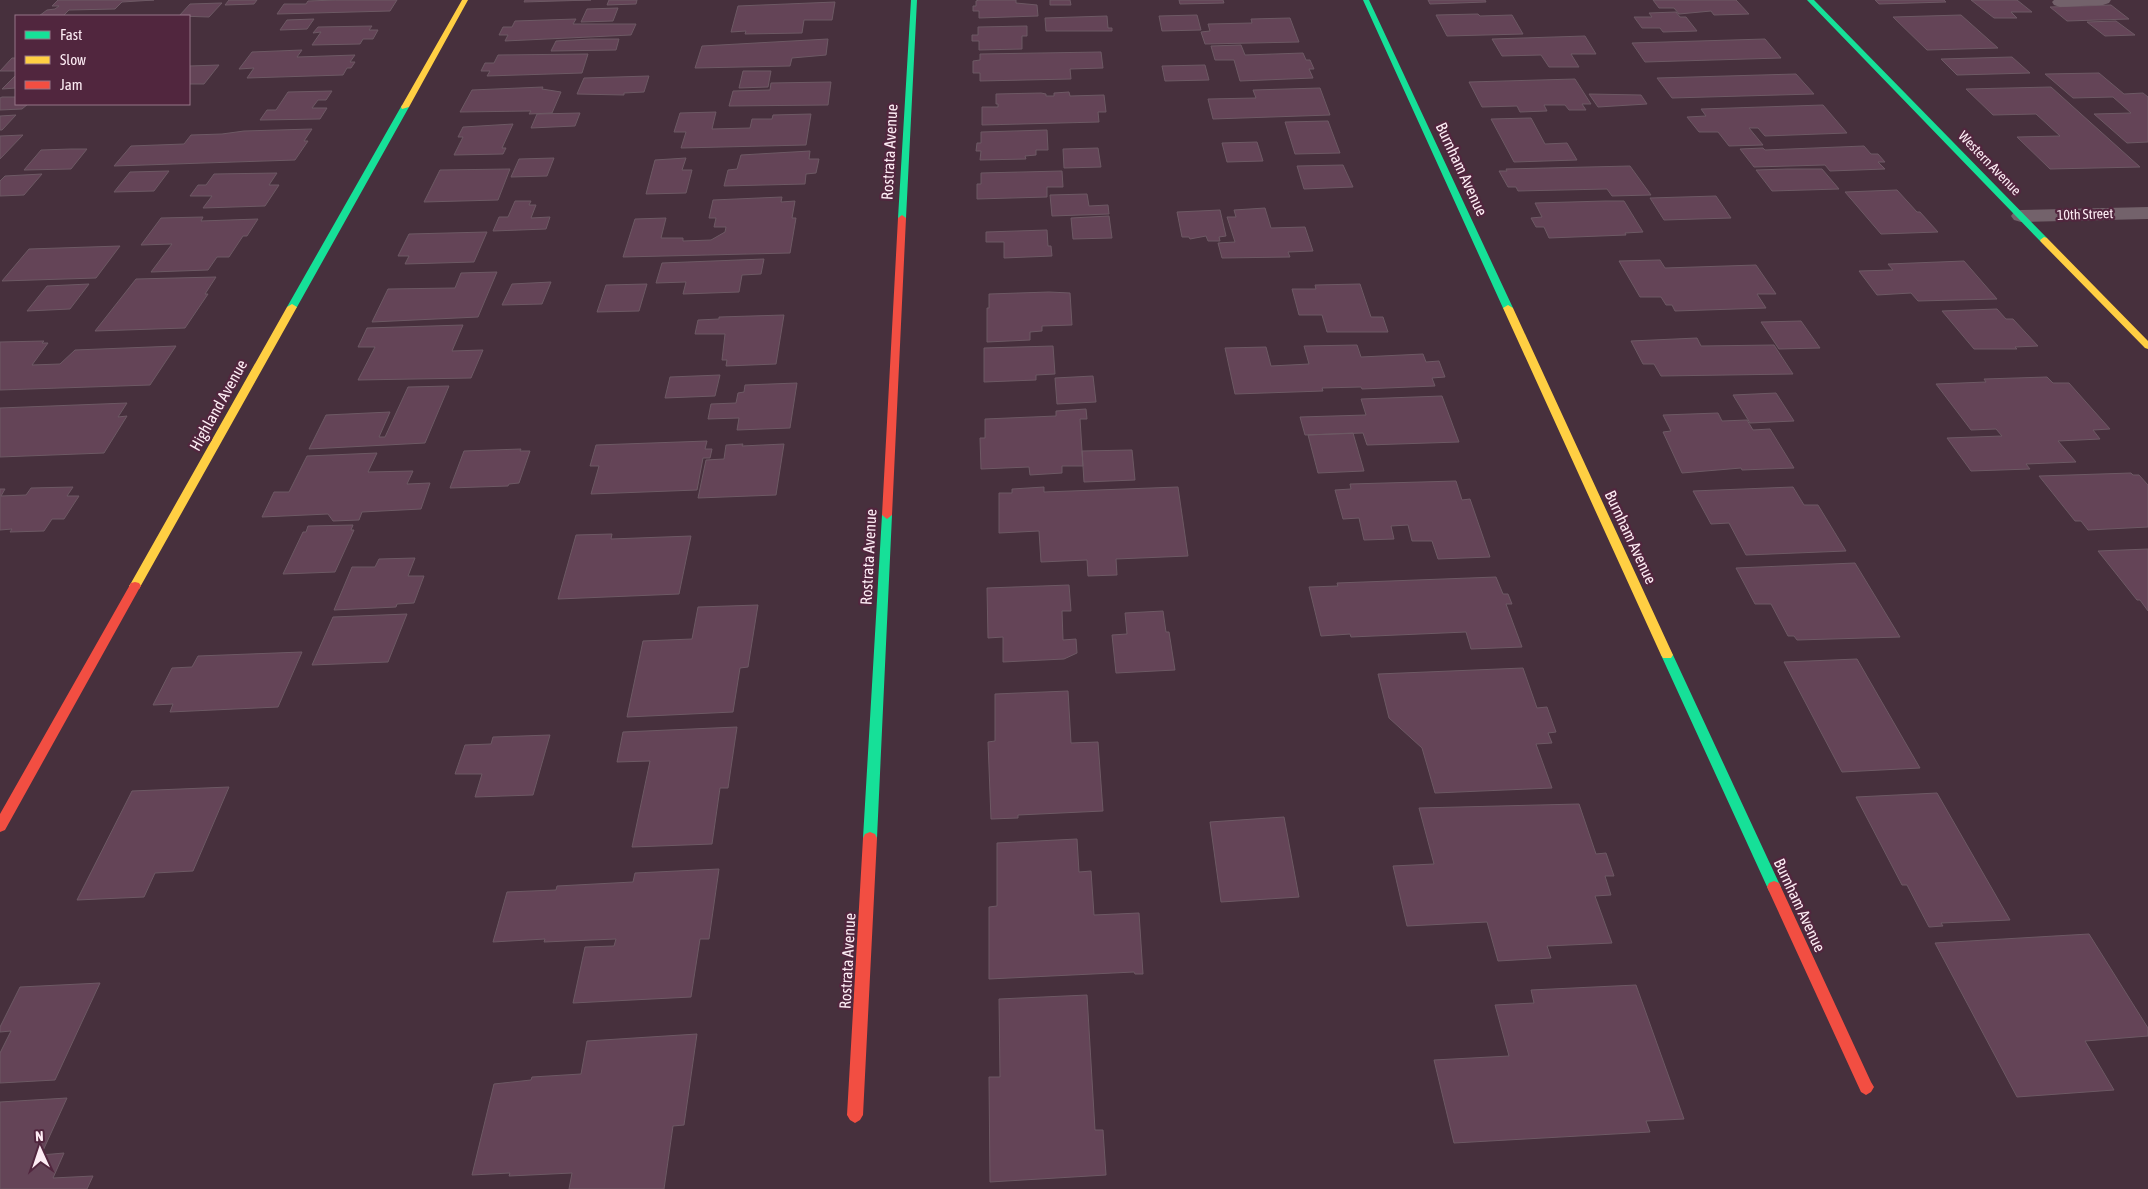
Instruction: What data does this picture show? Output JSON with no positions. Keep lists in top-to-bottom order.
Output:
{
  "streets": {
    "street": [
      "Rostrata Avenue",
      "Western Avenue",
      "Burnham Avenue",
      "10th Street",
      "Highland Avenue"
    ]
  },
  "crossings": [
    ["Western Avenue", "10th Street"]
  ],
  "legend": ["Fast", "Slow", "Jam"],
  "north": "top"
}
